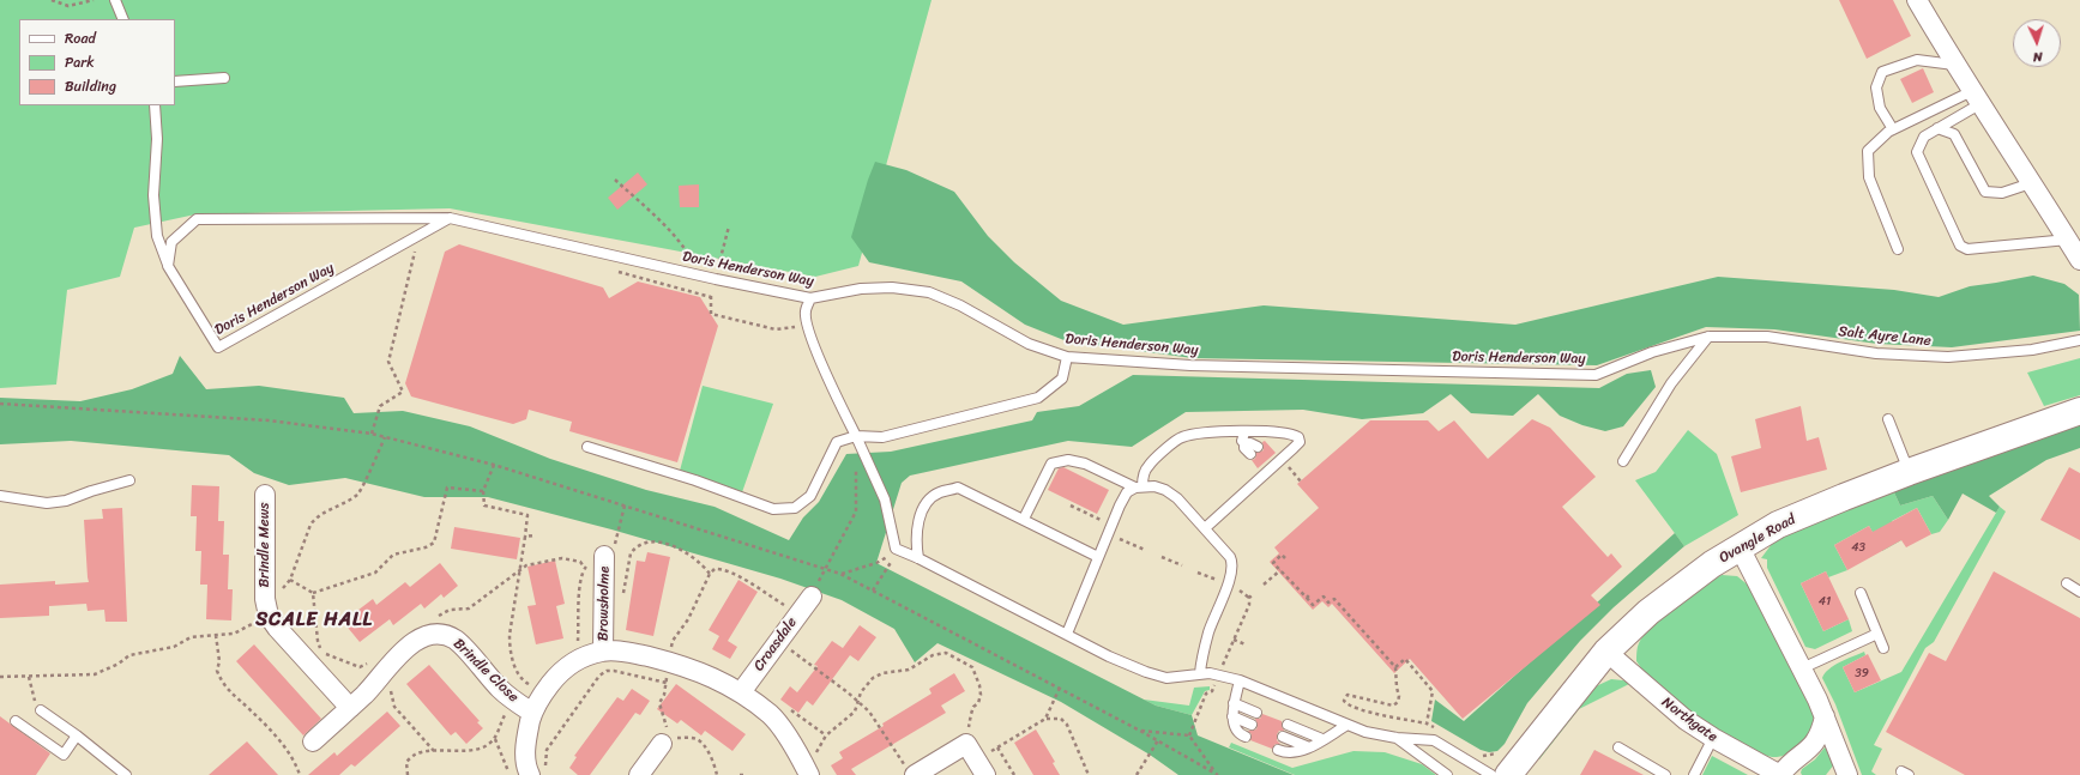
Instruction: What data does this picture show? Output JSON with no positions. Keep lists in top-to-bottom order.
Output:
{
  "streets": {
    "main road": ["Ovangle Road"],
    "street": [
      "Brindle Mews",
      "Browsholme",
      "Croasdale",
      "Brindle Close",
      "Northgate"
    ],
    "lane": ["Doris Henderson Way", "Salt Ayre Lane"]
  },
  "crossings": [
    ["Doris Henderson Way", "Salt Ayre Lane"],
    ["Ovangle Road", "Northgate"]
  ],
  "districts": ["SCALE HALL"],
  "house_numbers": ["43", "41", "39"],
  "legend": ["Road", "Park", "Building"],
  "north": "bottom"
}
